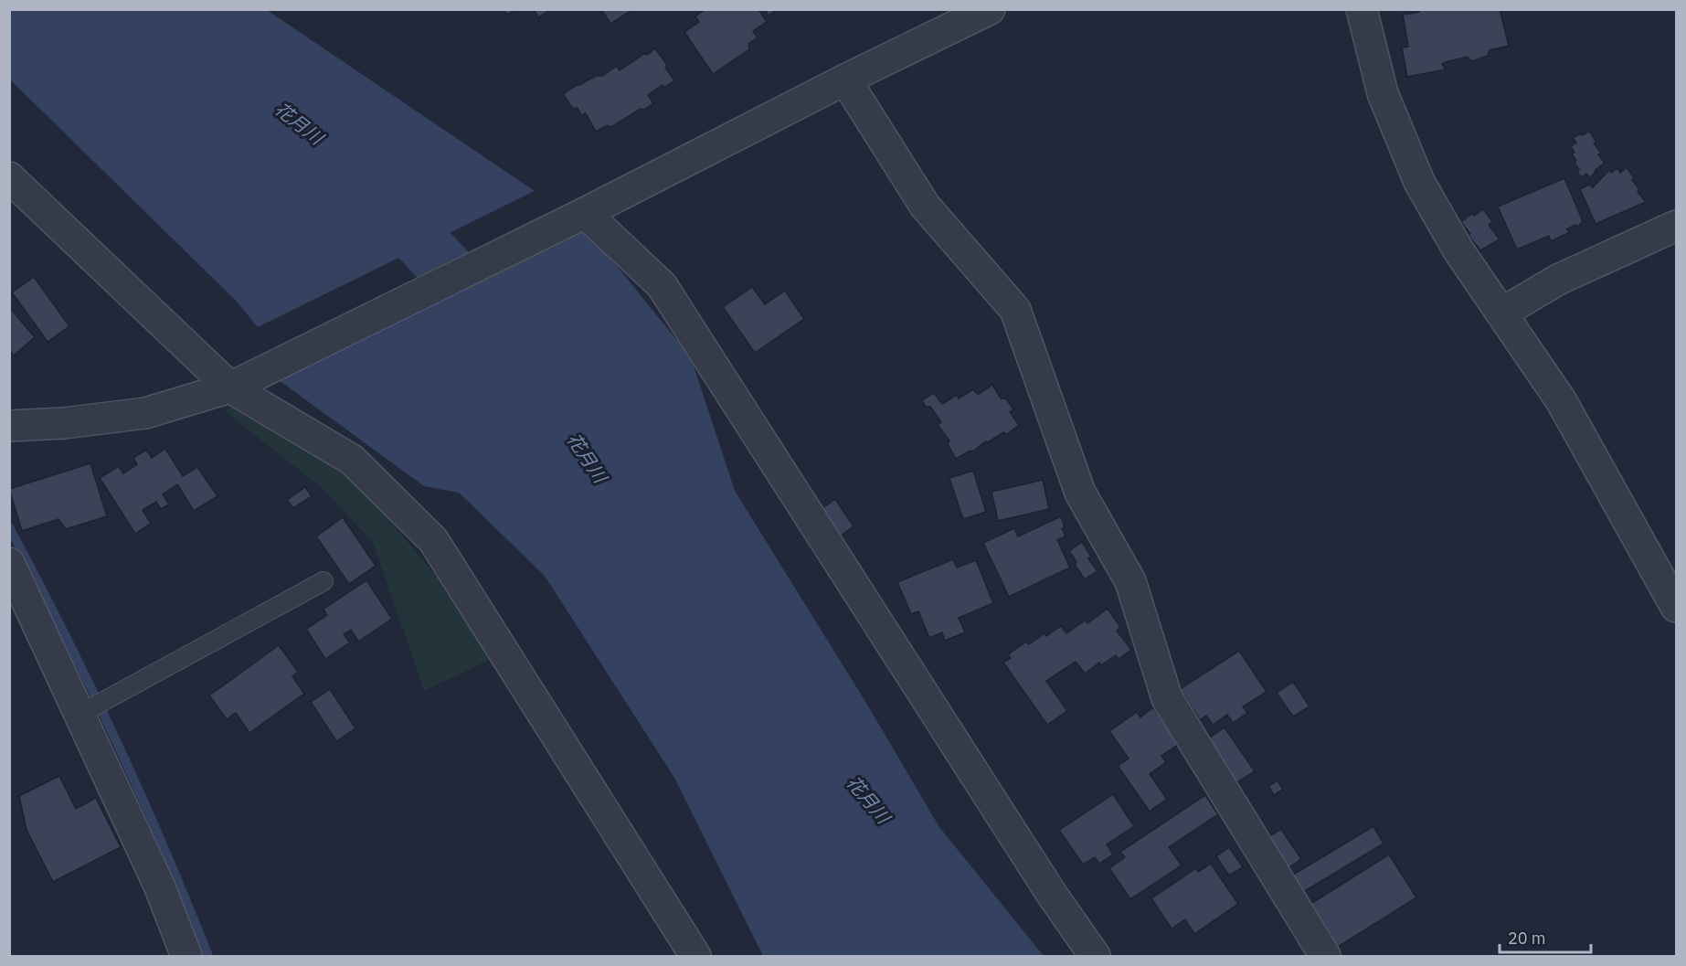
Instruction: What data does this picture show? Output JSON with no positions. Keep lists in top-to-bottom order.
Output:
{
  "water": ["花月川"],
  "scale_bar": "20 m"
}
